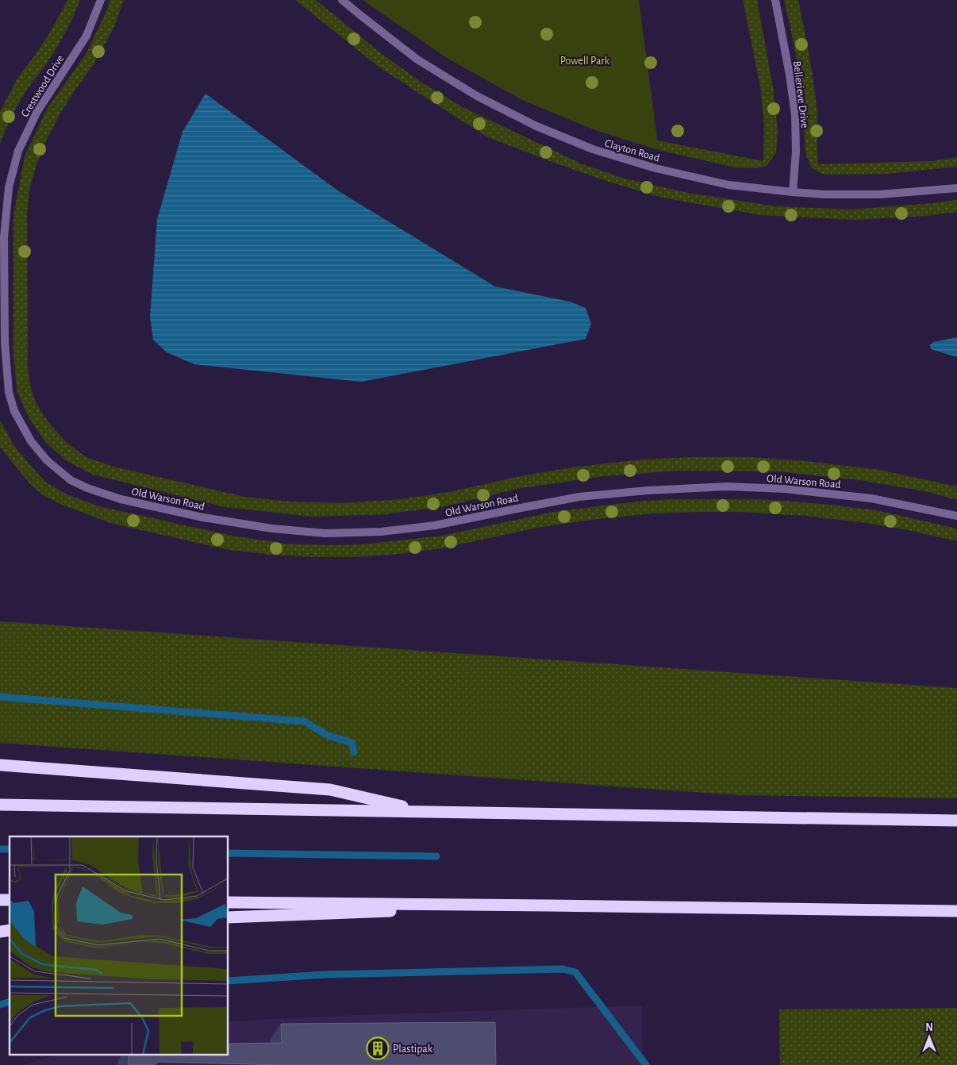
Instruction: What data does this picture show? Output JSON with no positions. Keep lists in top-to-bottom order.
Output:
{
  "streets": {
    "street": [
      "Crestwood Drive",
      "Bellerieve Drive",
      "Clayton Road",
      "Old Warson Road"
    ]
  },
  "crossings": [
    ["Crestwood Drive", "Old Warson Road"],
    ["Bellerieve Drive", "Clayton Road"]
  ],
  "parks": ["Powell Park"],
  "places": {
    "building": ["Plastipak"]
  },
  "north": "top"
}
